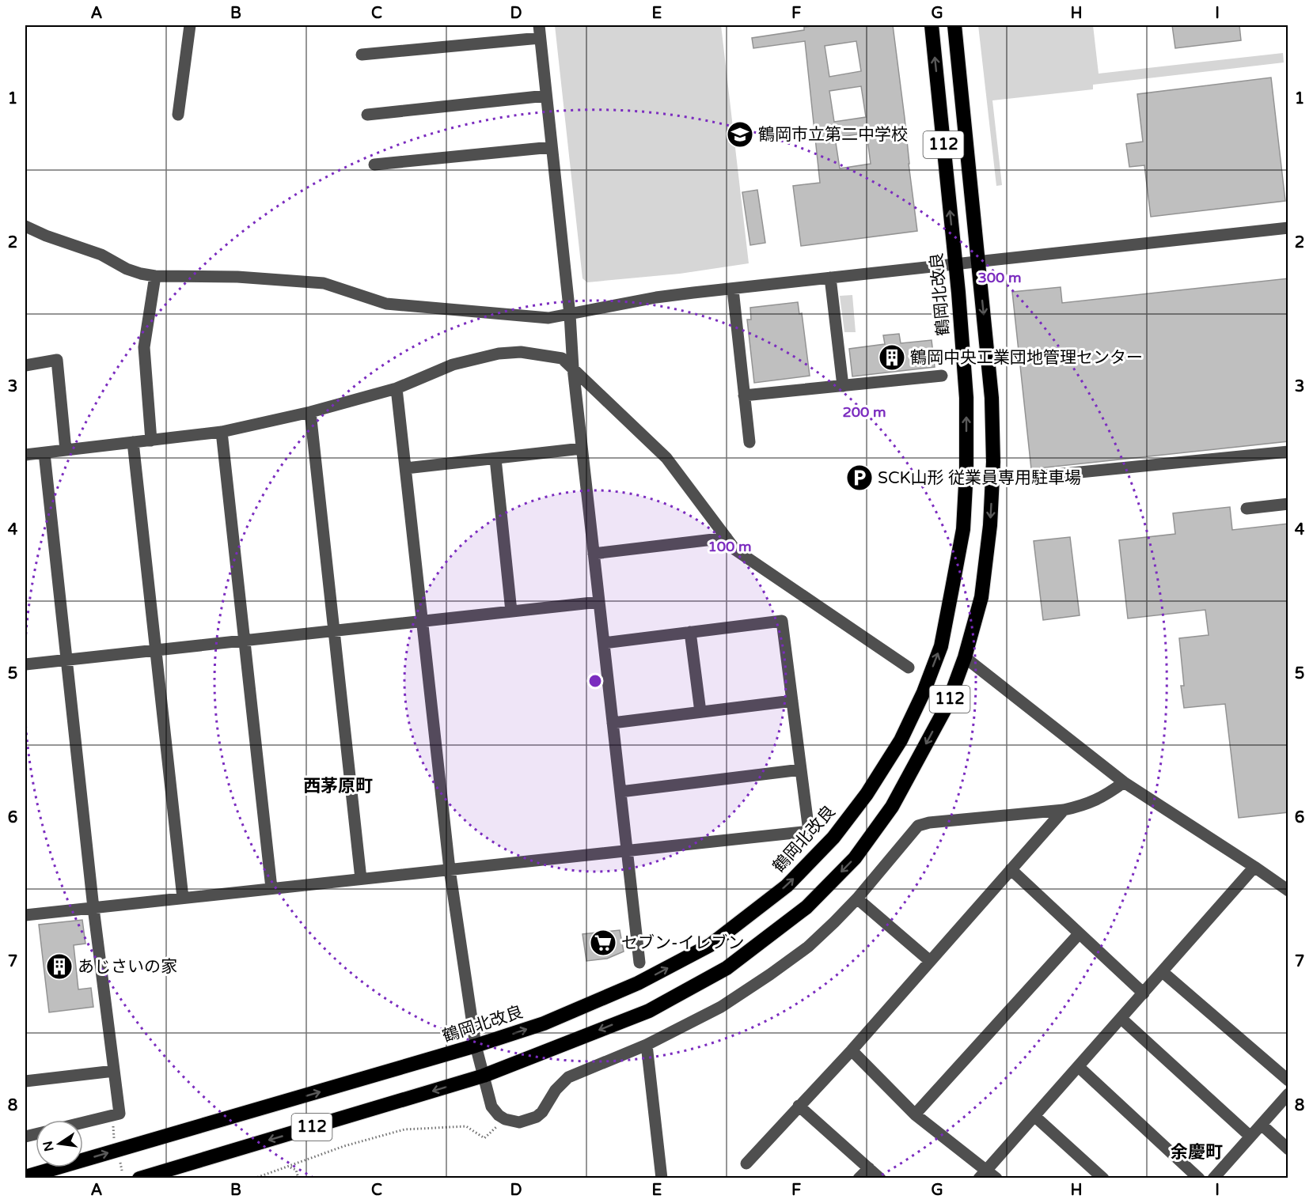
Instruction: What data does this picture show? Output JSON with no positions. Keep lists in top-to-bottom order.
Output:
{
  "streets": {
    "highway": ["112", "鶴岡北改良"]
  },
  "districts": ["西茅原町", "余慶町"],
  "places": {
    "school or university": ["鶴岡市立第二中学校"],
    "building": ["鶴岡中央工業団地管理センター", "あじさいの家"],
    "parking": ["SCK山形 従業員専用駐車場"],
    "supermarket": ["セブン-イレブン"]
  },
  "north": "left",
  "grid": {
    "columns": [
      "A",
      "B",
      "C",
      "D",
      "E",
      "F",
      "G",
      "H",
      "I"
    ],
    "rows": [
      "1",
      "2",
      "3",
      "4",
      "5",
      "6",
      "7",
      "8"
    ]
  },
  "rings": ["300 m", "200 m", "100 m"]
}
